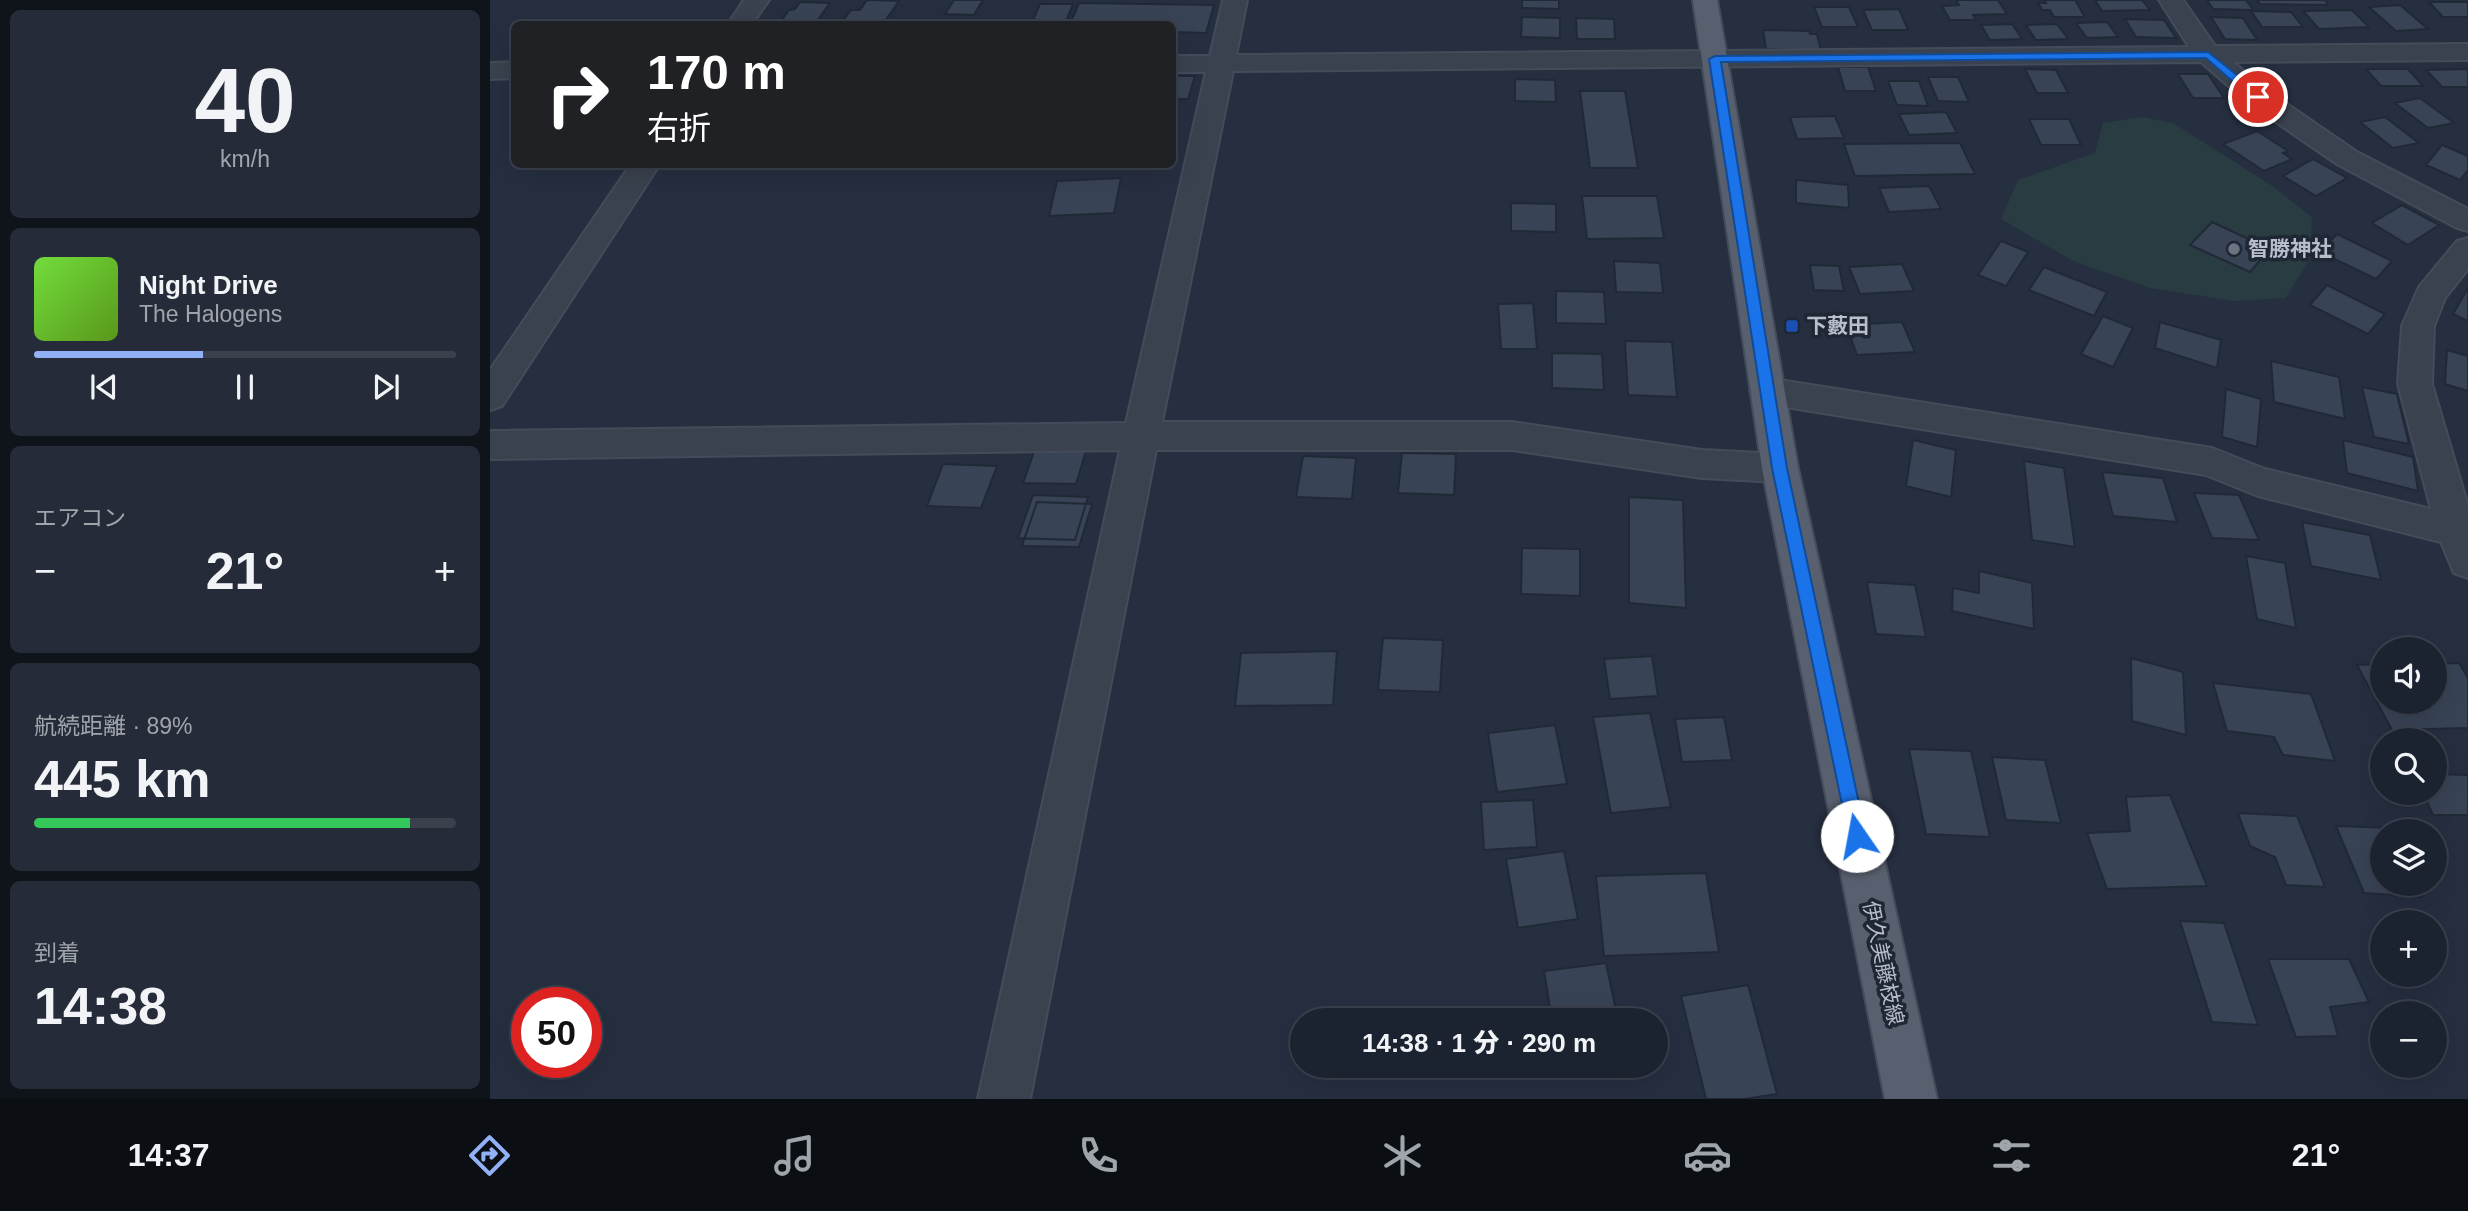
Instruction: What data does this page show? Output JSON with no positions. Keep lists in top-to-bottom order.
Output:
{
  "streets": {
    "main road": ["伊久美藤枝線"]
  },
  "places": {
    "other": ["智勝神社"],
    "transit": ["下藪田"]
  },
  "page": {
    "tile": [
      ["40", "km/h"],
      "エアコン",
      ["航続距離 · 89%", "445 km"],
      ["到着", "14:38"]
    ],
    "turn": ["170 m", "右折"],
    "song": ["Night Drive", "The Halogens"],
    "heat": ["−", "21°", "+"],
    "map_buttons": ["+", "−"],
    "limit": "50",
    "trip": "14:38 · 1 分 · 290 m",
    "tabs": ["14:37", "21°"]
  }
}
